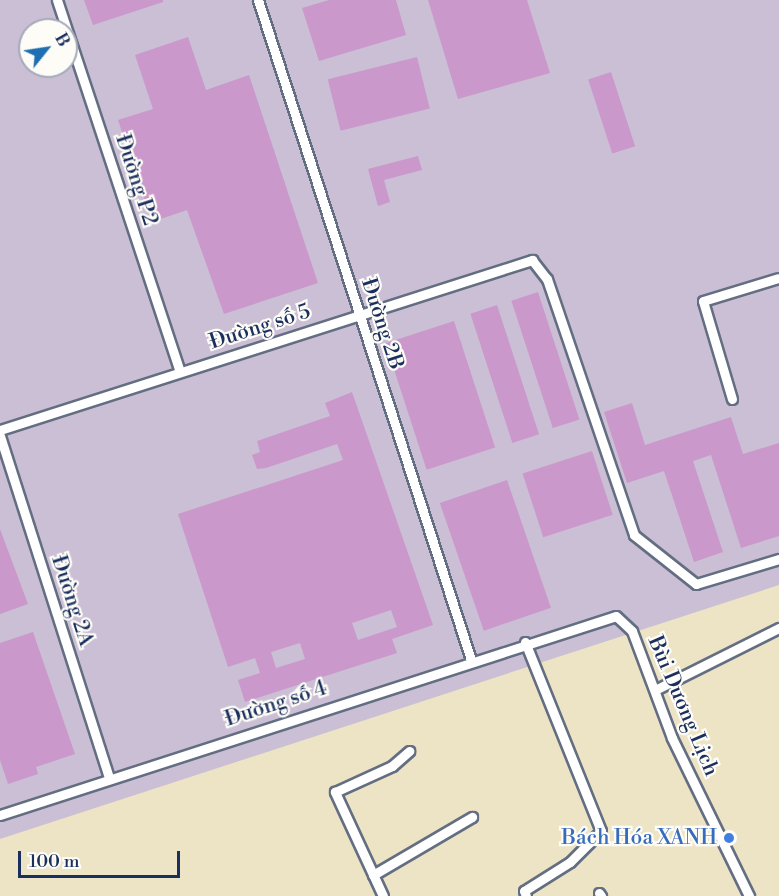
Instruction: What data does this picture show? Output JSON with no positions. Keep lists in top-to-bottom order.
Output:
{
  "streets": {
    "street": [
      "Đường P2",
      "Đường 2B",
      "Đường số 5",
      "Đường 2A",
      "Đường số 4",
      "Bùi Dương Lịch"
    ]
  },
  "crossings": [
    ["Đường P2", "Đường số 5"],
    ["Đường 2B", "Đường số 5"],
    ["Đường 2B", "Đường số 4"],
    ["Đường 2A", "Đường số 4"],
    ["Đường số 4", "Bùi Dương Lịch"]
  ],
  "places": ["Bách Hóa XANH"],
  "scale_bar": "100 m",
  "north": "top right"
}
